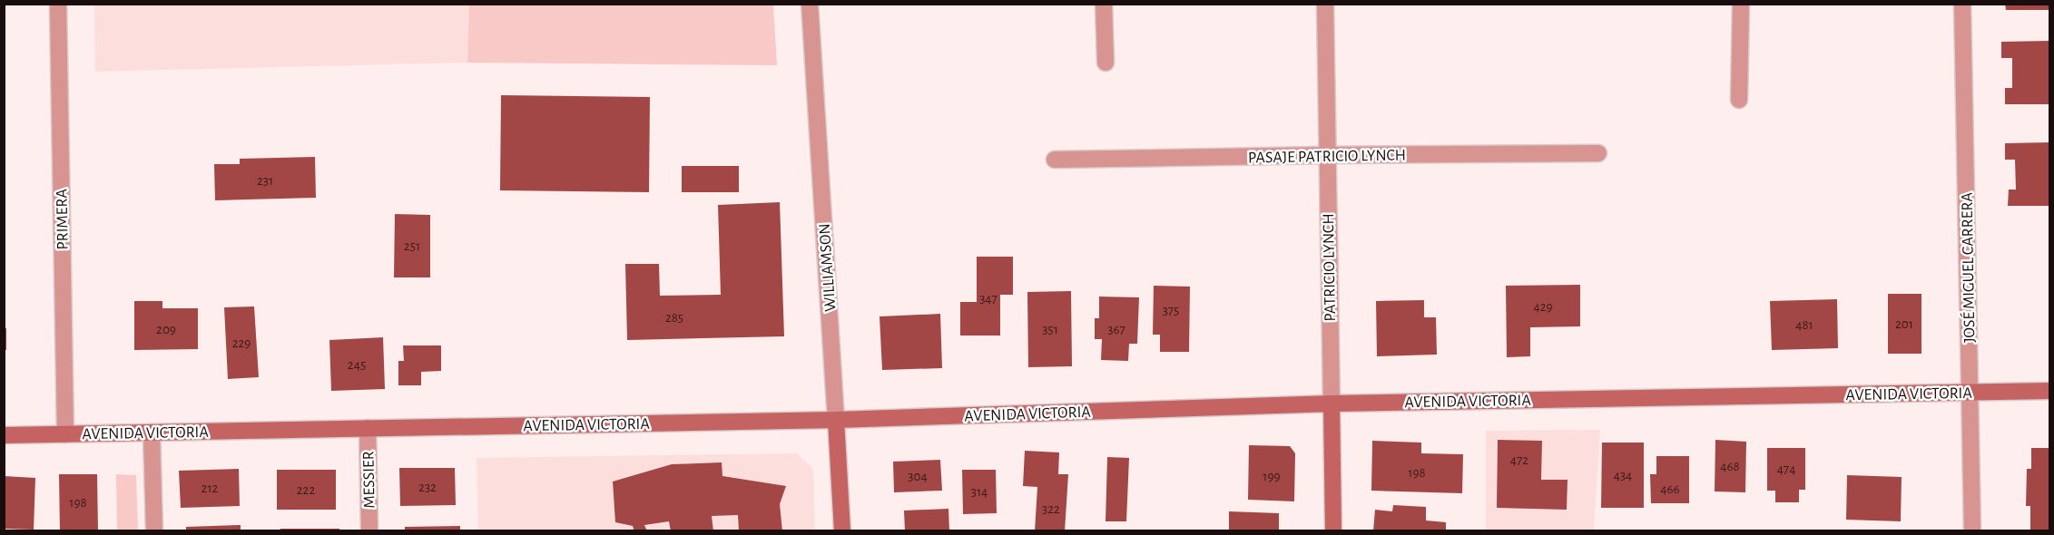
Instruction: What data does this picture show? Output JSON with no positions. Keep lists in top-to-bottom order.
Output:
{
  "streets": {
    "street": [
      "PASAJE PATRICIO LYNCH",
      "PRIMERA",
      "WILLIAMSON",
      "PATRICIO LYNCH",
      "JOSÉ MIGUEL CARRERA",
      "AVENIDA VICTORIA",
      "MESSIER"
    ]
  },
  "crossings": [
    ["PASAJE PATRICIO LYNCH", "PATRICIO LYNCH"],
    ["PRIMERA", "AVENIDA VICTORIA"],
    ["WILLIAMSON", "AVENIDA VICTORIA"],
    ["PATRICIO LYNCH", "AVENIDA VICTORIA"],
    ["JOSÉ MIGUEL CARRERA", "AVENIDA VICTORIA"],
    ["AVENIDA VICTORIA", "MESSIER"]
  ],
  "house_numbers": [
    "231",
    "251",
    "347",
    "429",
    "375",
    "285",
    "201",
    "481",
    "209",
    "351",
    "367",
    "229",
    "245",
    "472",
    "468",
    "474",
    "198",
    "434",
    "304",
    "199",
    "232",
    "212",
    "466",
    "222",
    "314",
    "198",
    "322"
  ]
}
